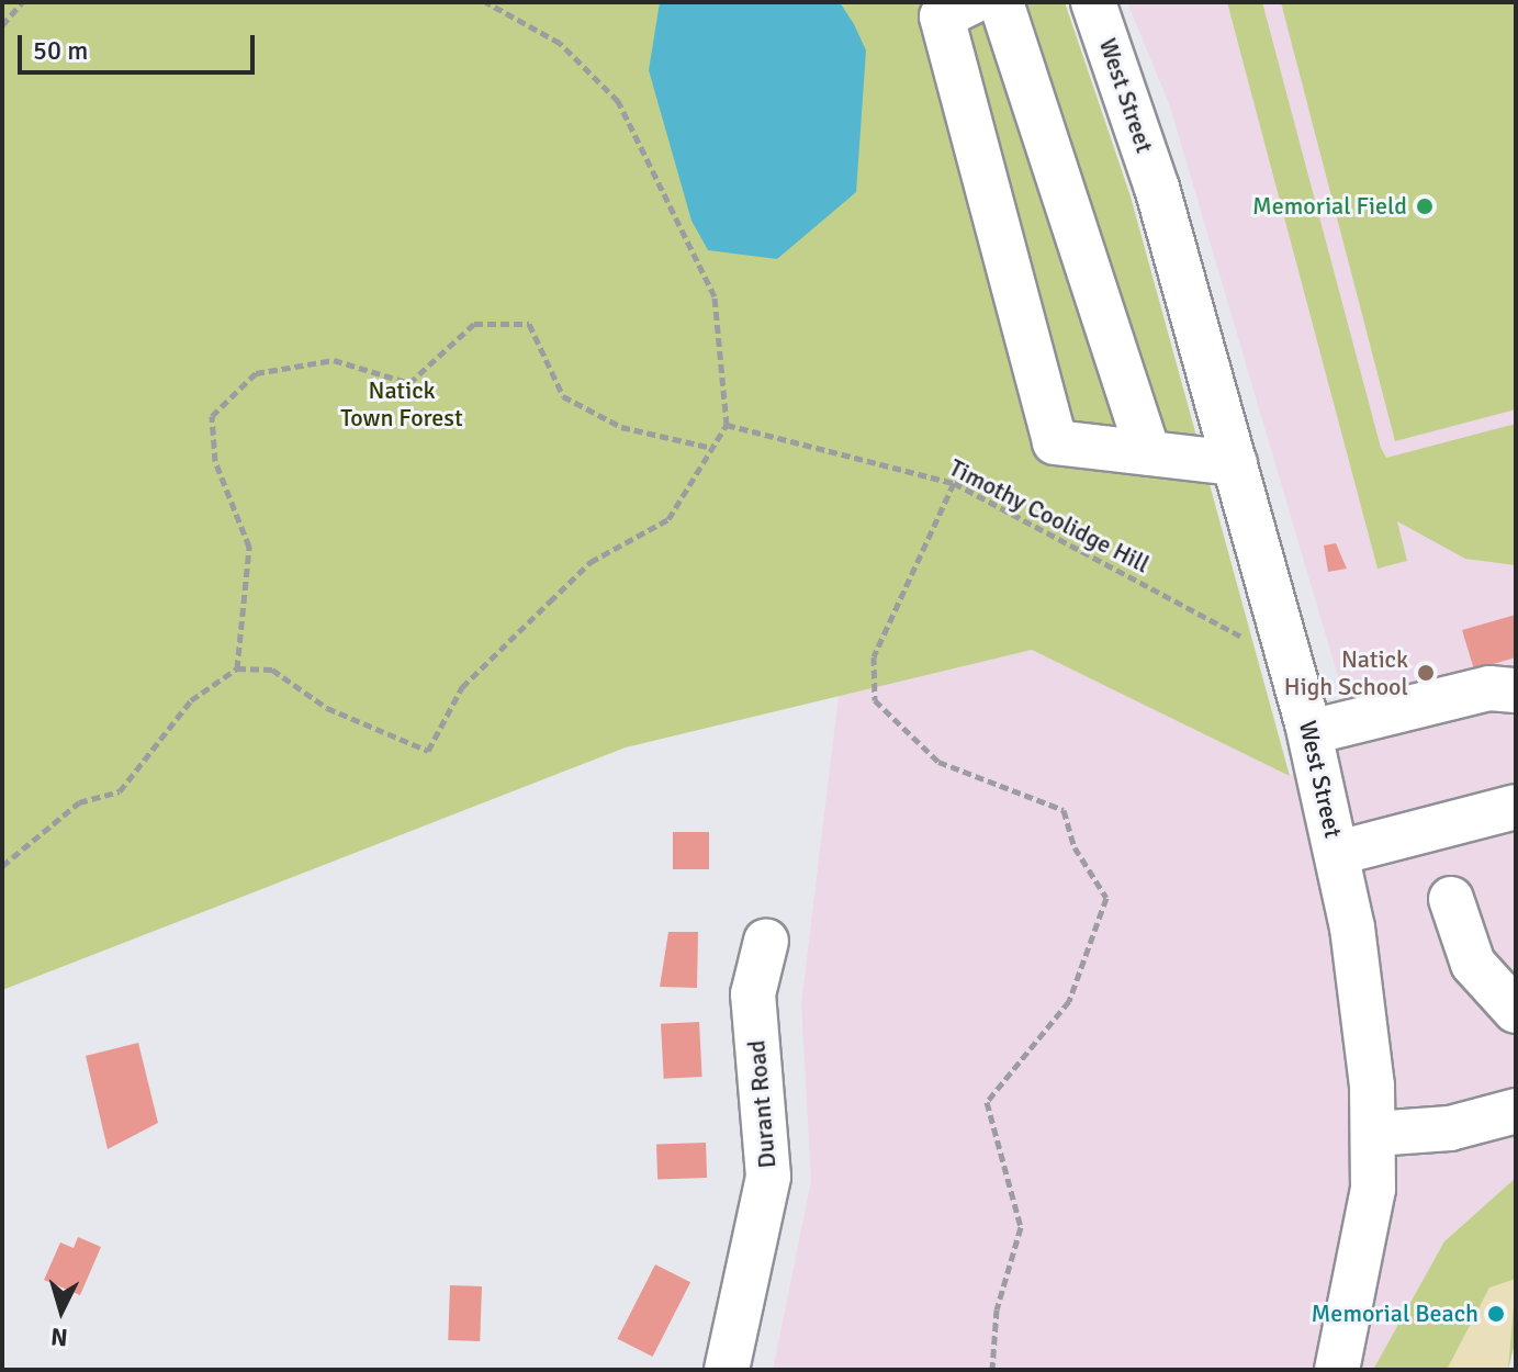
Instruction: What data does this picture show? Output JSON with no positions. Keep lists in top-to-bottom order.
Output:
{
  "streets": {
    "street": ["West Street", "Durant Road"],
    "path": ["Timothy Coolidge Hill"]
  },
  "crossings": [
    ["West Street", "Timothy Coolidge Hill"]
  ],
  "parks": ["Natick Town Forest"],
  "places": ["Memorial Field", "Natick High School", "Memorial Beach"],
  "scale_bar": "50 m",
  "north": "bottom"
}
